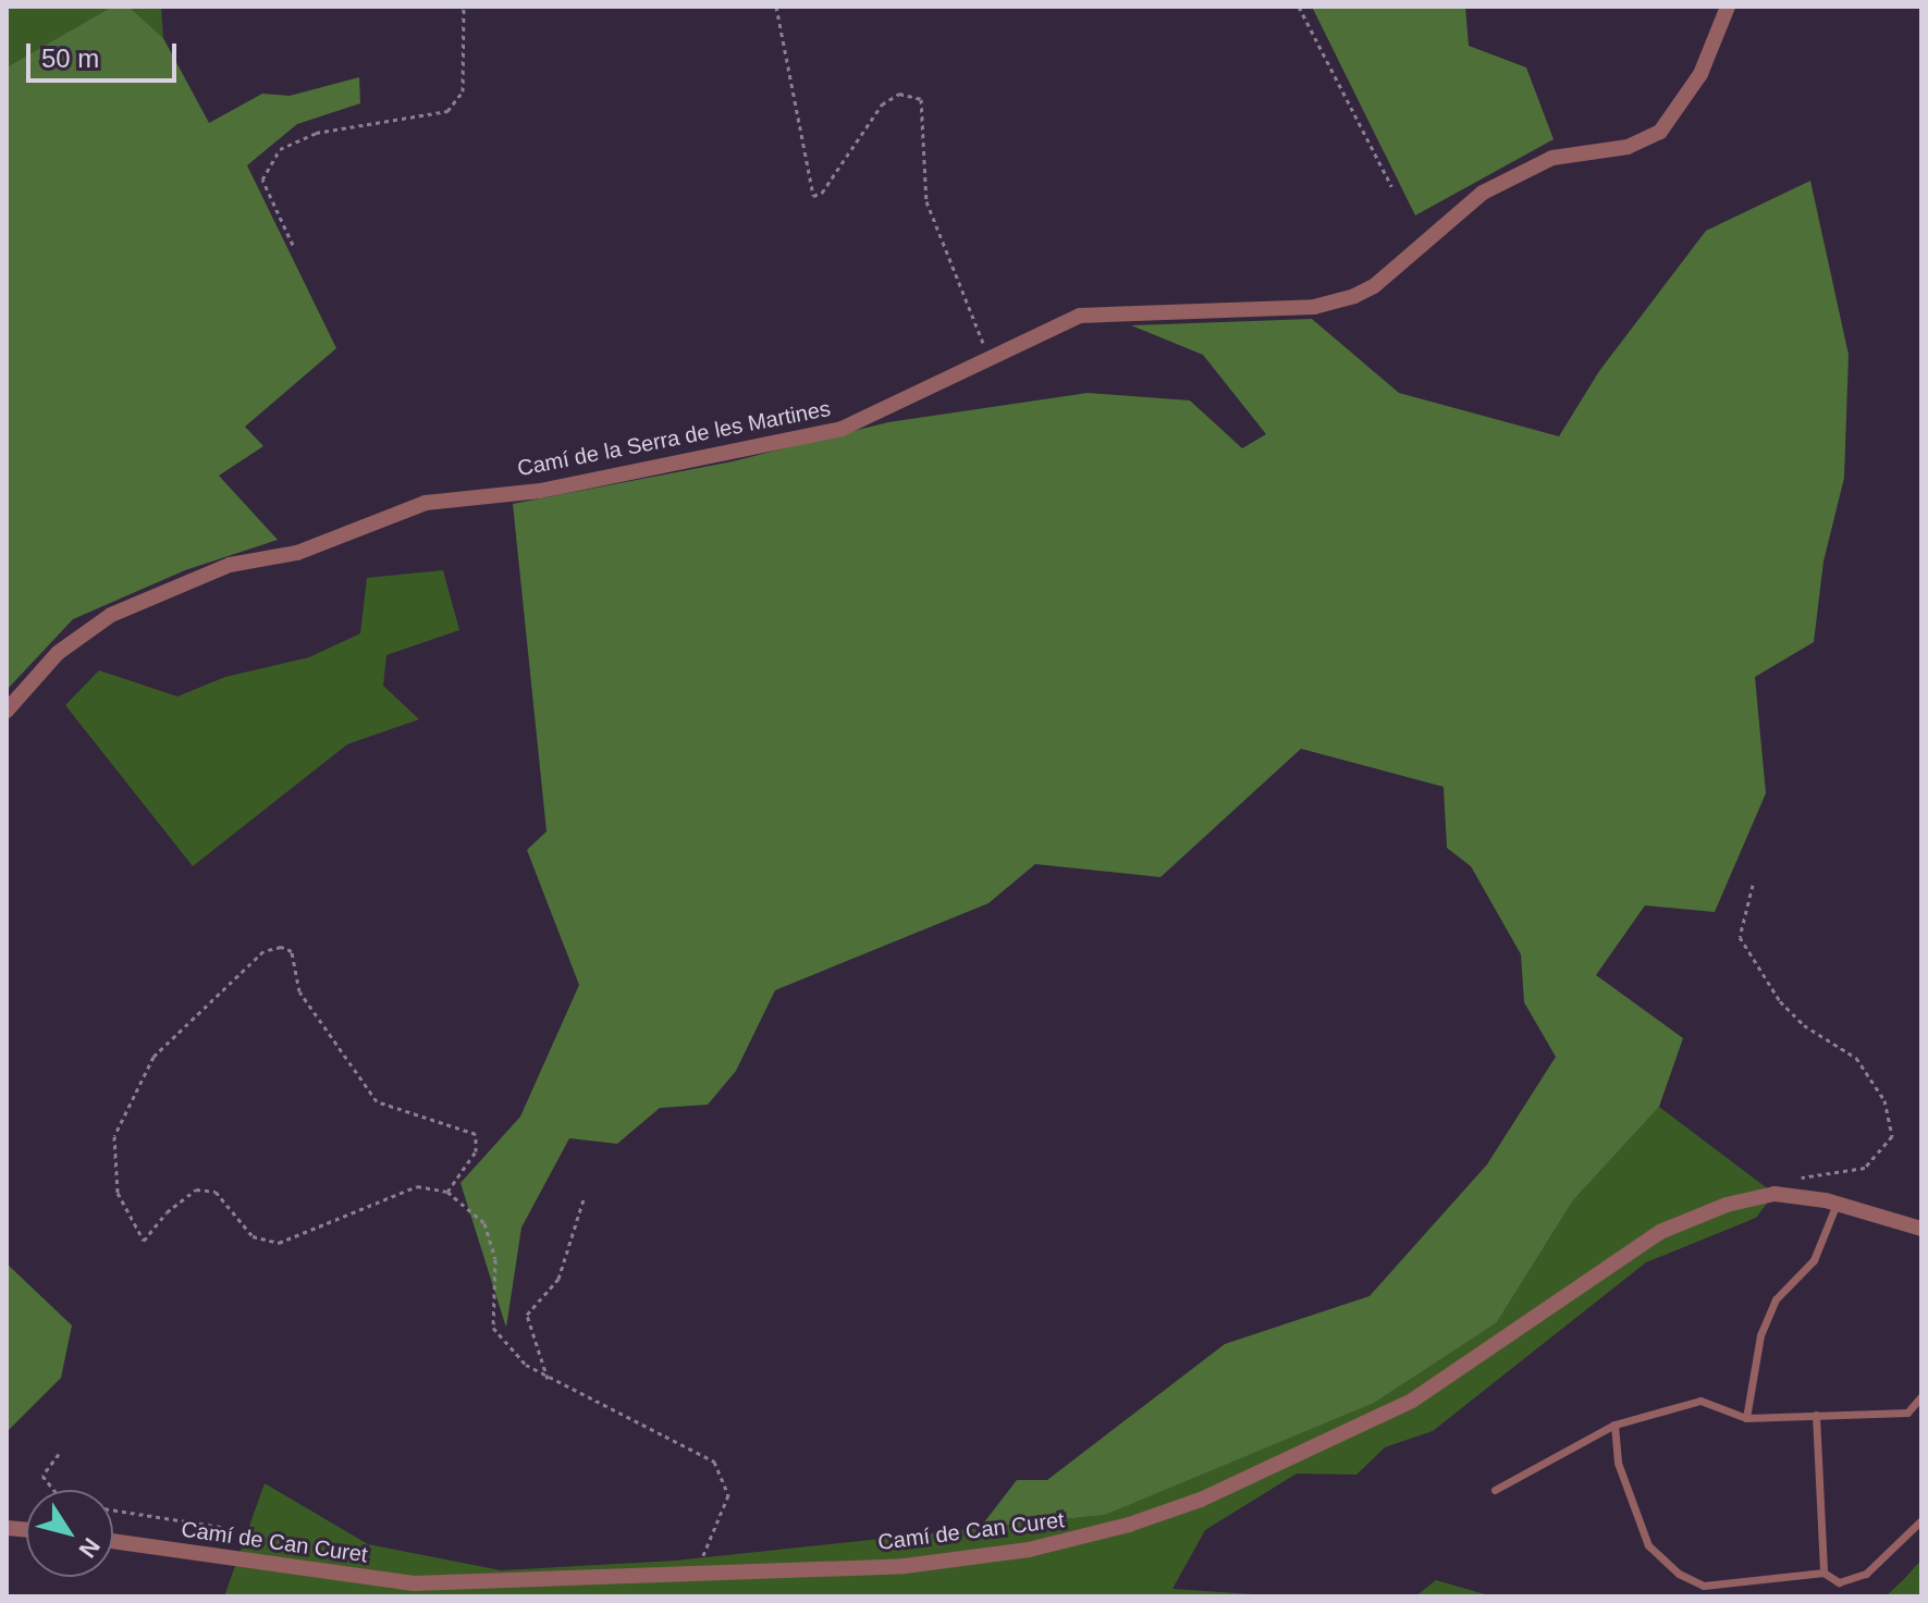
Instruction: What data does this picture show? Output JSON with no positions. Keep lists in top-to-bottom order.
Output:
{
  "streets": {
    "street": ["Camí de la Serra de les Martines", "Camí de Can Curet"]
  },
  "scale_bar": "50 m",
  "north": "bottom right"
}
